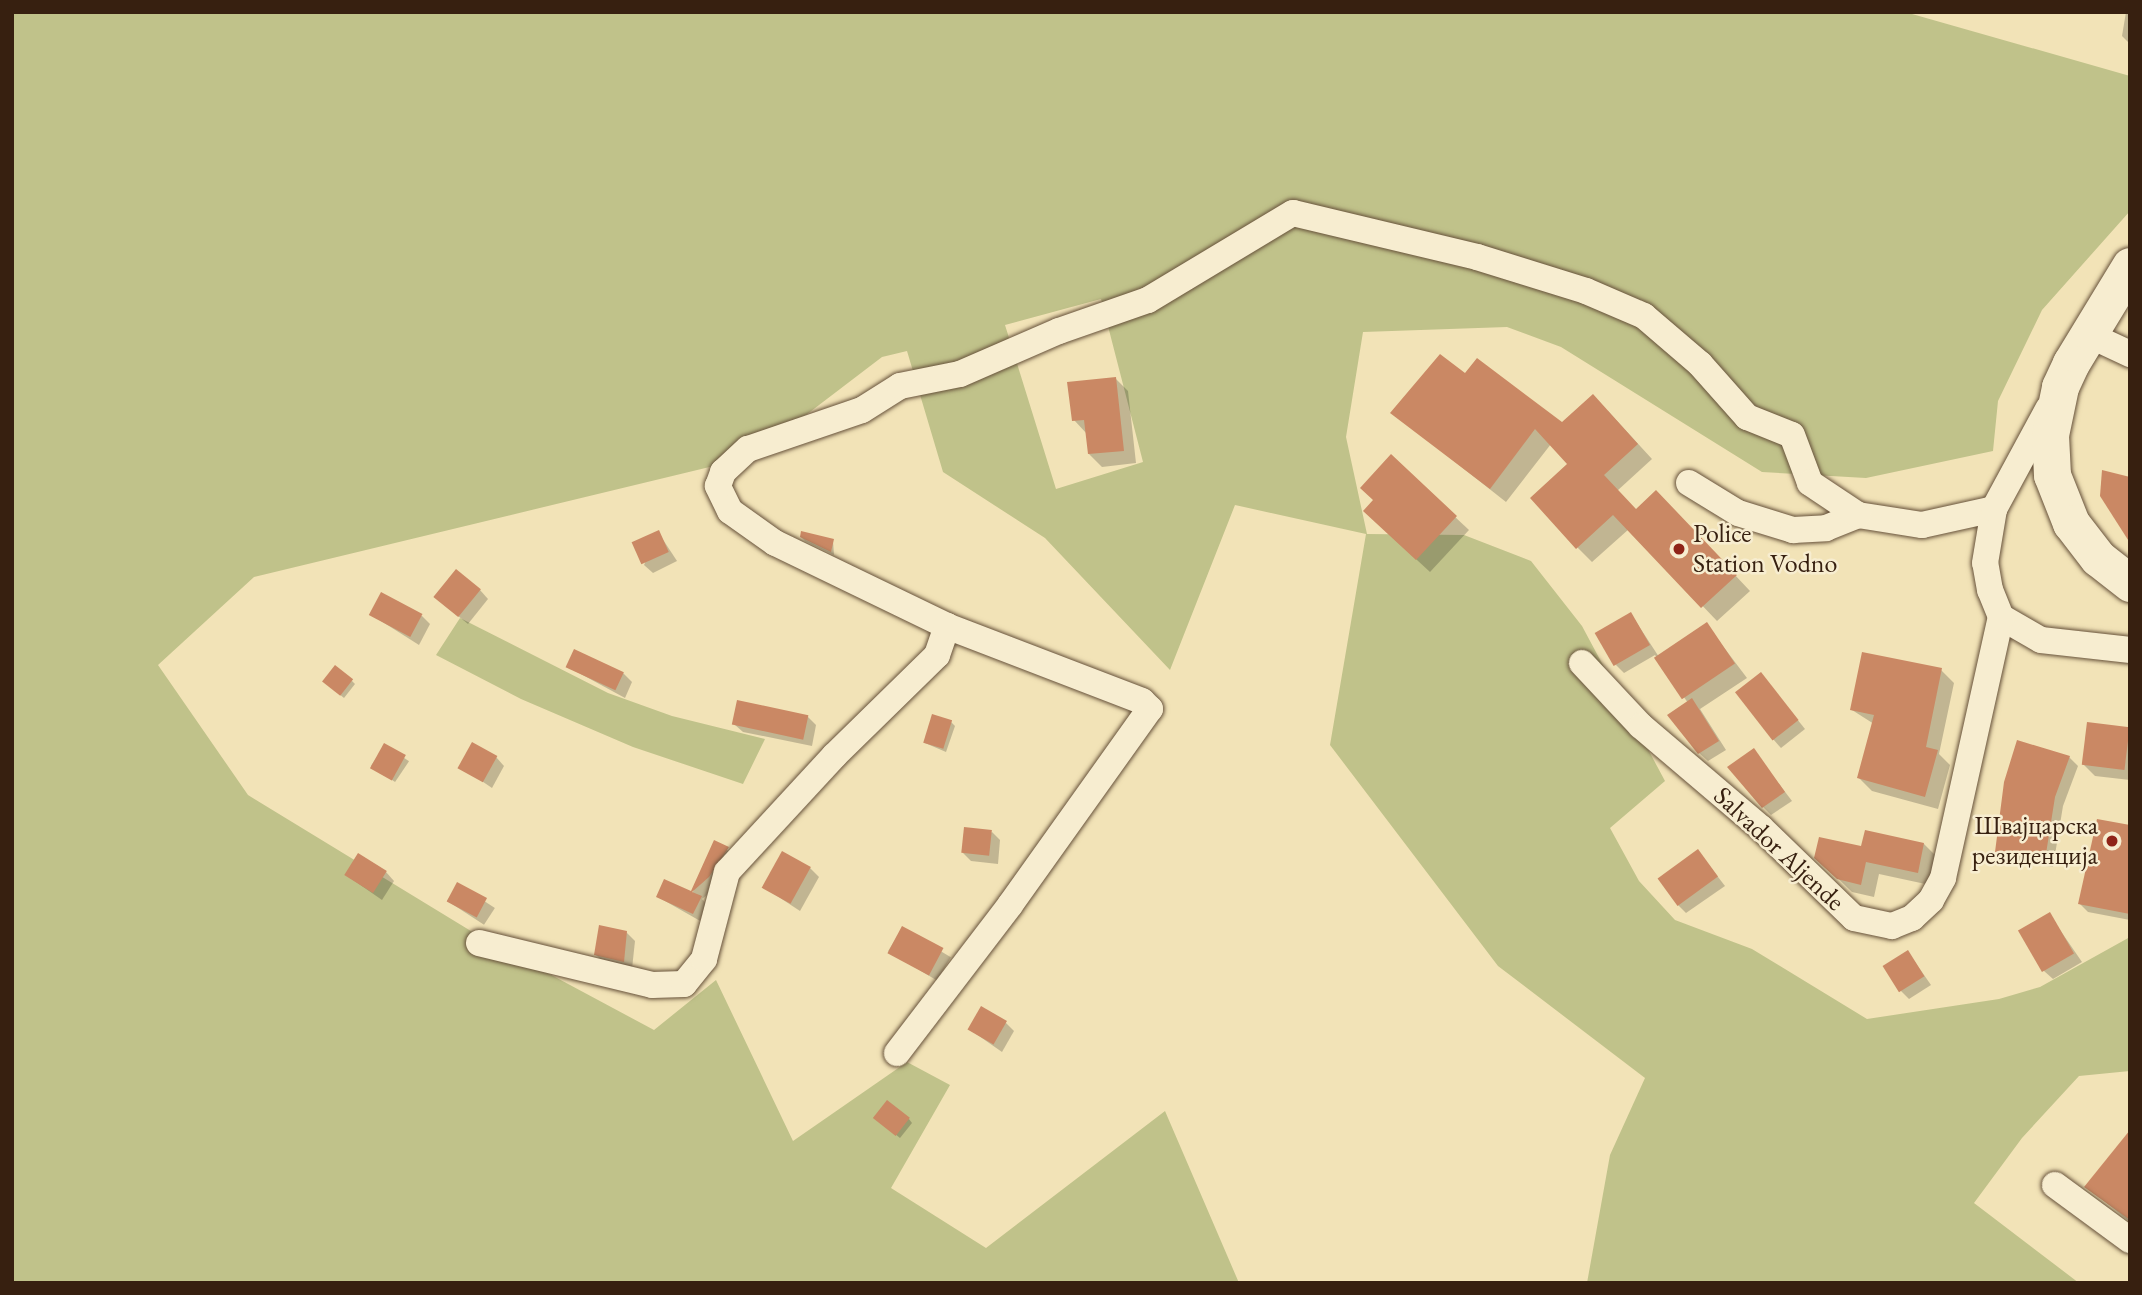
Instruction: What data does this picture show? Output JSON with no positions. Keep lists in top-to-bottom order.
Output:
{
  "streets": {
    "street": ["Salvador Aljende"]
  },
  "places": ["Police Station Vodno", "Швајцарска резиденција"]
}
